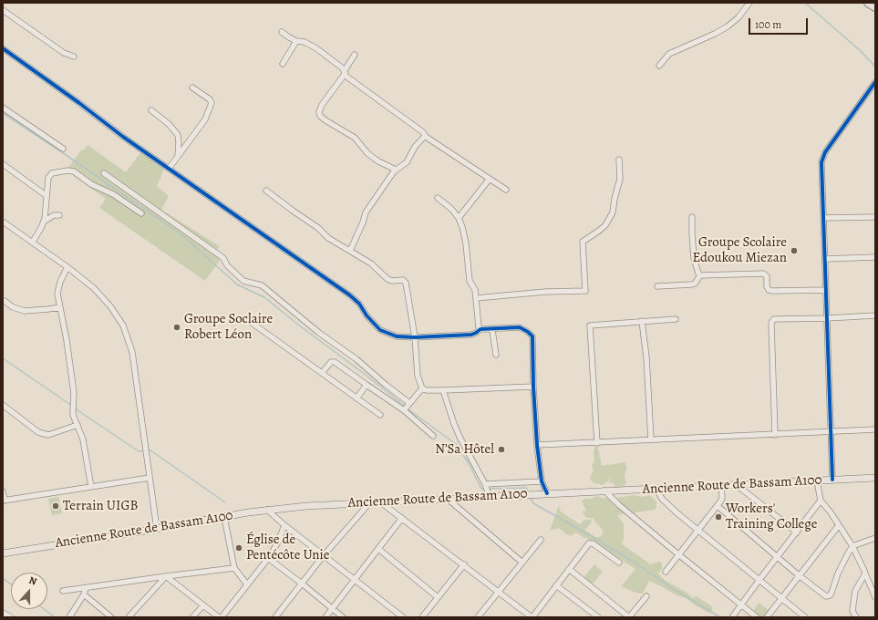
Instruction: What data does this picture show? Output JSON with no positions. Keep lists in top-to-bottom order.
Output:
{
  "streets": {
    "main road": ["Ancienne Route de Bassam A100"]
  },
  "places": [
    "Groupe Scolaire Edoukou Miezan",
    "Groupe Soclaire Robert Léon",
    "N’Sa Hôtel",
    "Terrain UIGB",
    "Workers' Training College",
    "Église de Pentécôte Unie"
  ],
  "scale_bar": "100 m",
  "north": "top"
}
